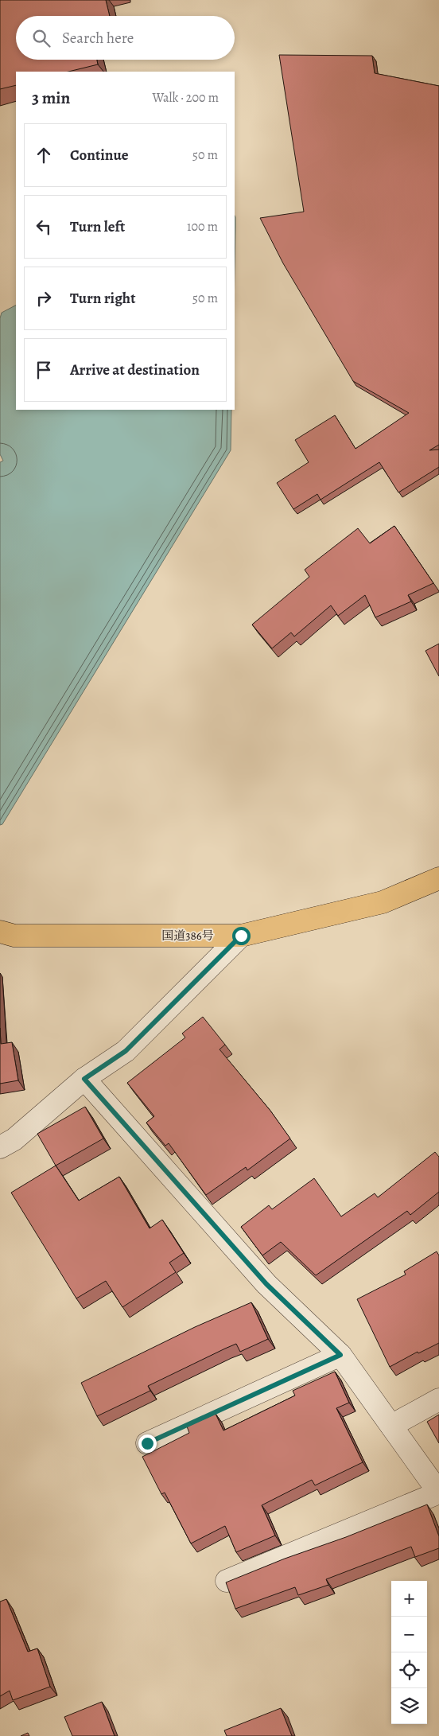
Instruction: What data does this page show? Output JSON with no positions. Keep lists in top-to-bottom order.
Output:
{
  "streets": {
    "highway": ["国道386号"]
  },
  "page": {
    "search": "Search here",
    "heading": ["3 min", "Walk · 200 m"],
    "list": [
      ["Continue", "50 m"],
      ["Turn left", "100 m"],
      ["Turn right", "50 m"],
      "Arrive at destination"
    ],
    "map_buttons": ["+", "−"]
  }
}
